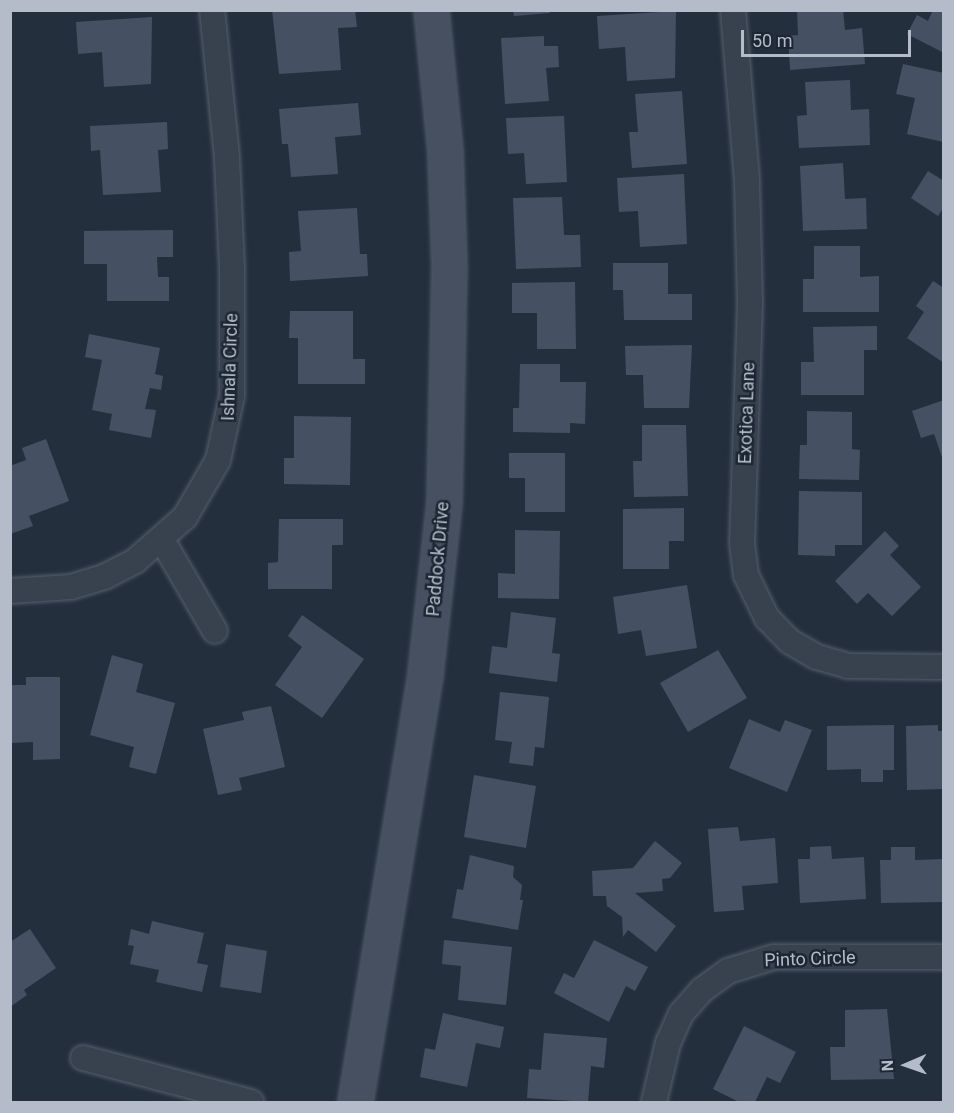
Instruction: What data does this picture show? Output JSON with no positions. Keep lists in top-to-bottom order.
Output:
{
  "streets": {
    "street": [
      "Ishnala Circle",
      "Exotica Lane",
      "Paddock Drive",
      "Pinto Circle"
    ]
  },
  "scale_bar": "50 m",
  "north": "left"
}
